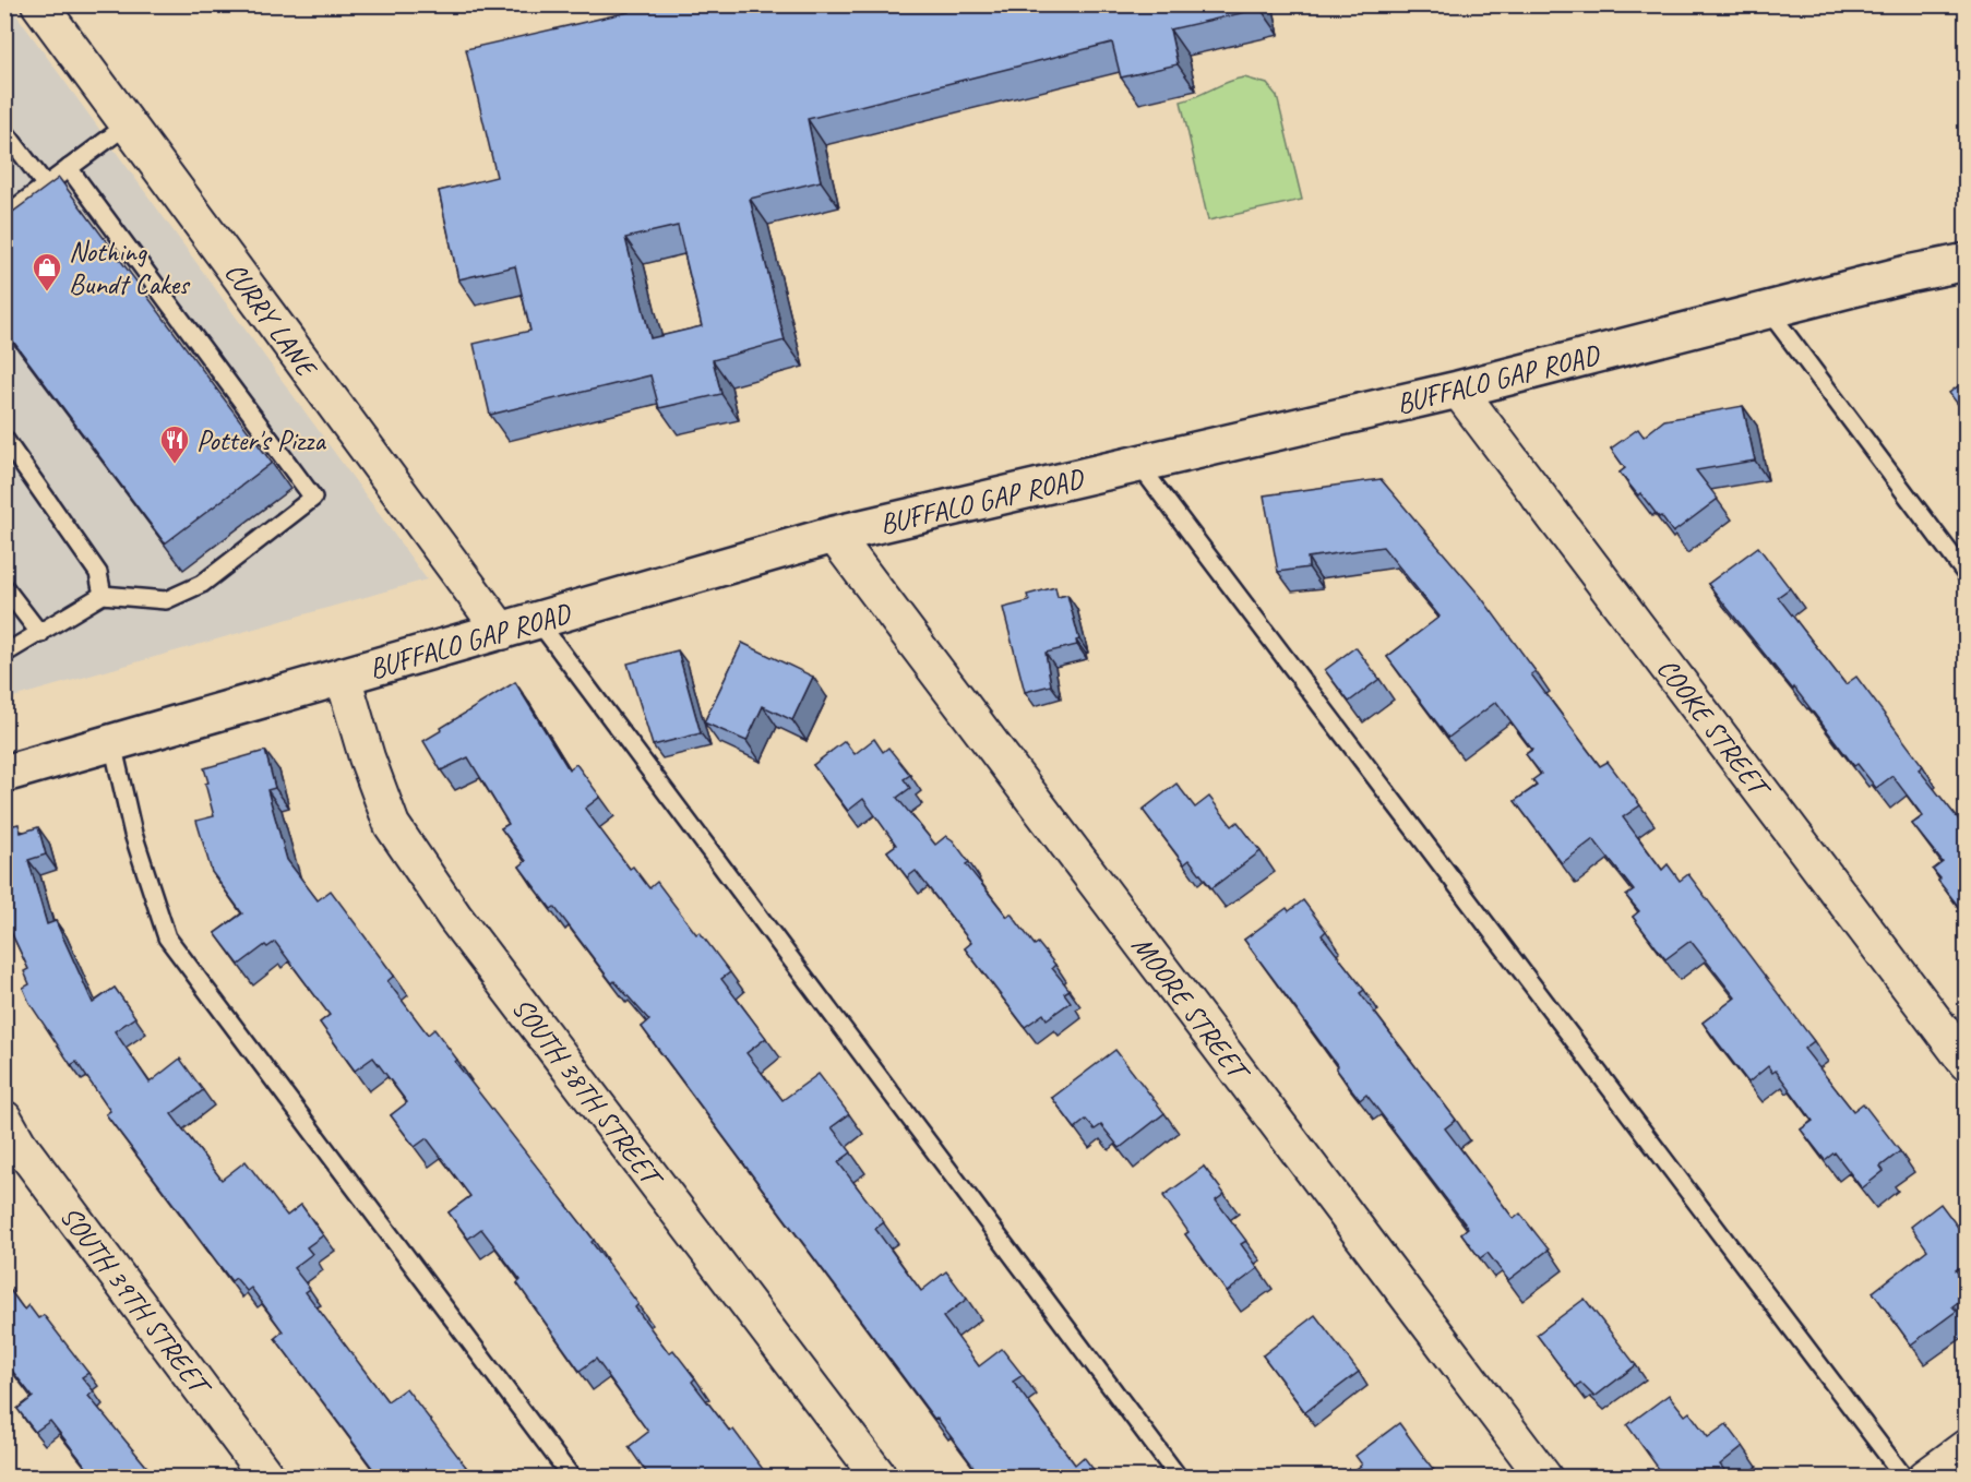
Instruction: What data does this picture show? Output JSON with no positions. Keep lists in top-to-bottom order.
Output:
{
  "streets": {
    "main road": ["BUFFALO GAP ROAD"],
    "street": [
      "CURRY LANE",
      "COOKE STREET",
      "MOORE STREET",
      "SOUTH 38TH STREET",
      "SOUTH 39TH STREET"
    ]
  },
  "crossings": [
    ["CURRY LANE", "BUFFALO GAP ROAD"],
    ["BUFFALO GAP ROAD", "COOKE STREET"],
    ["BUFFALO GAP ROAD", "MOORE STREET"],
    ["BUFFALO GAP ROAD", "SOUTH 38TH STREET"]
  ],
  "places": {
    "shop": ["Nothing Bundt Cakes"],
    "restaurant": ["Potter's Pizza"]
  }
}
